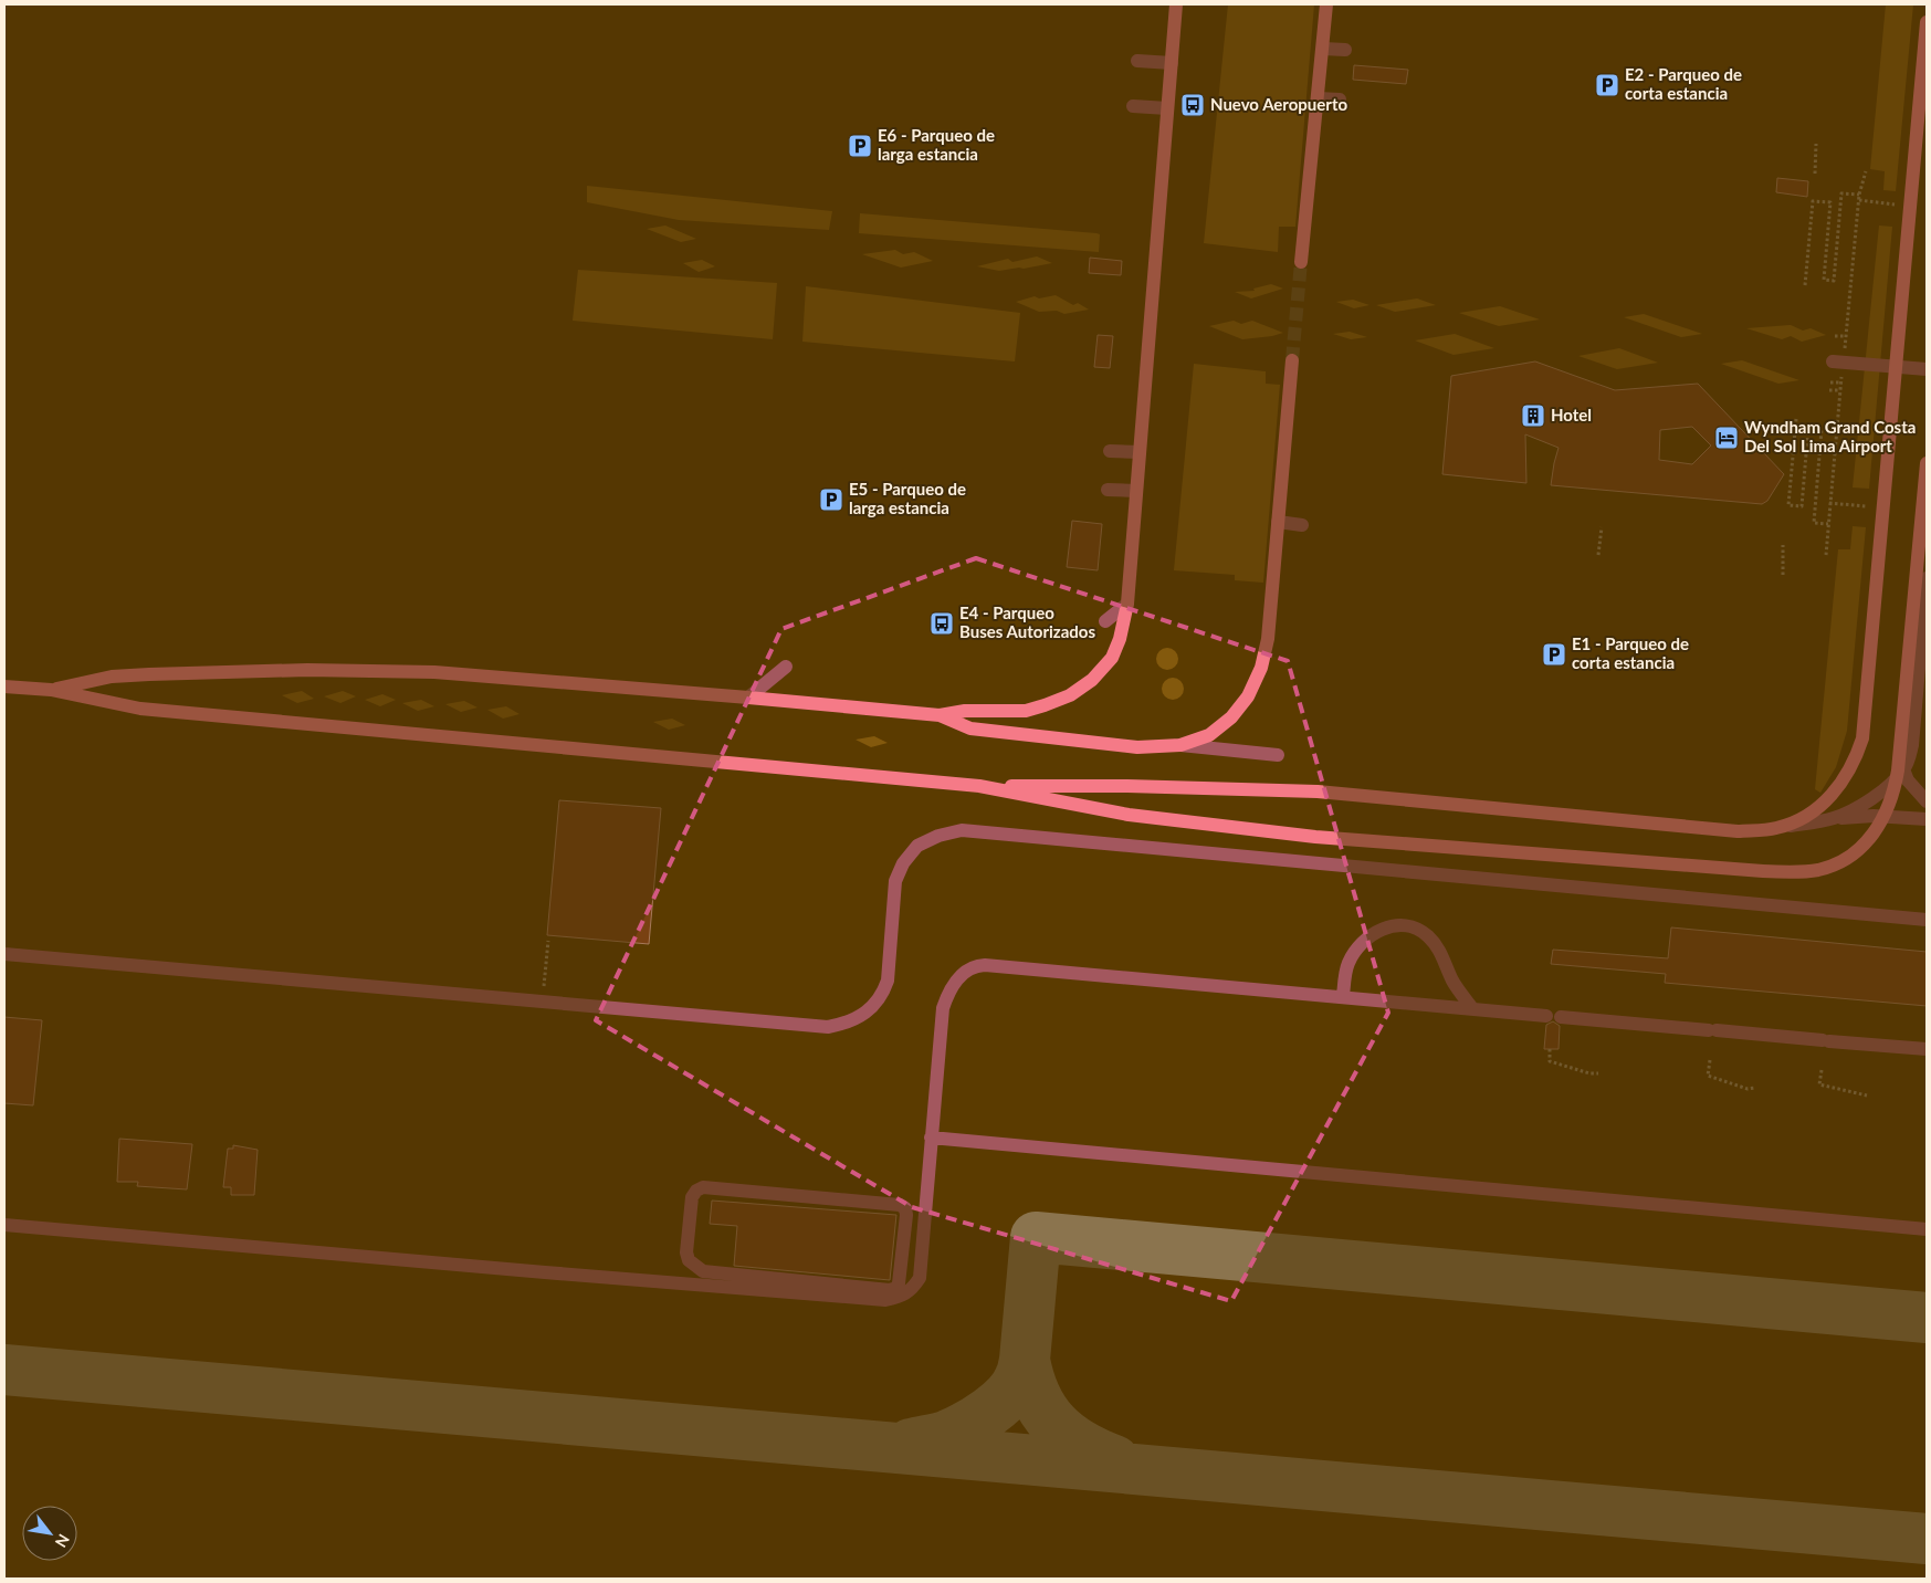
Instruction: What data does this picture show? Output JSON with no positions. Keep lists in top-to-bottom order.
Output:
{
  "places": {
    "parking": [
      "E2 - Parqueo de corta estancia",
      "E6 - Parqueo de larga estancia",
      "E5 - Parqueo de larga estancia",
      "E1 - Parqueo de corta estancia"
    ],
    "bus stop": ["Nuevo Aeropuerto", "E4 - Parqueo Buses Autorizados"],
    "building": ["Hotel"],
    "hotel": ["Wyndham Grand Costa Del Sol Lima Airport"]
  },
  "north": "bottom right"
}
